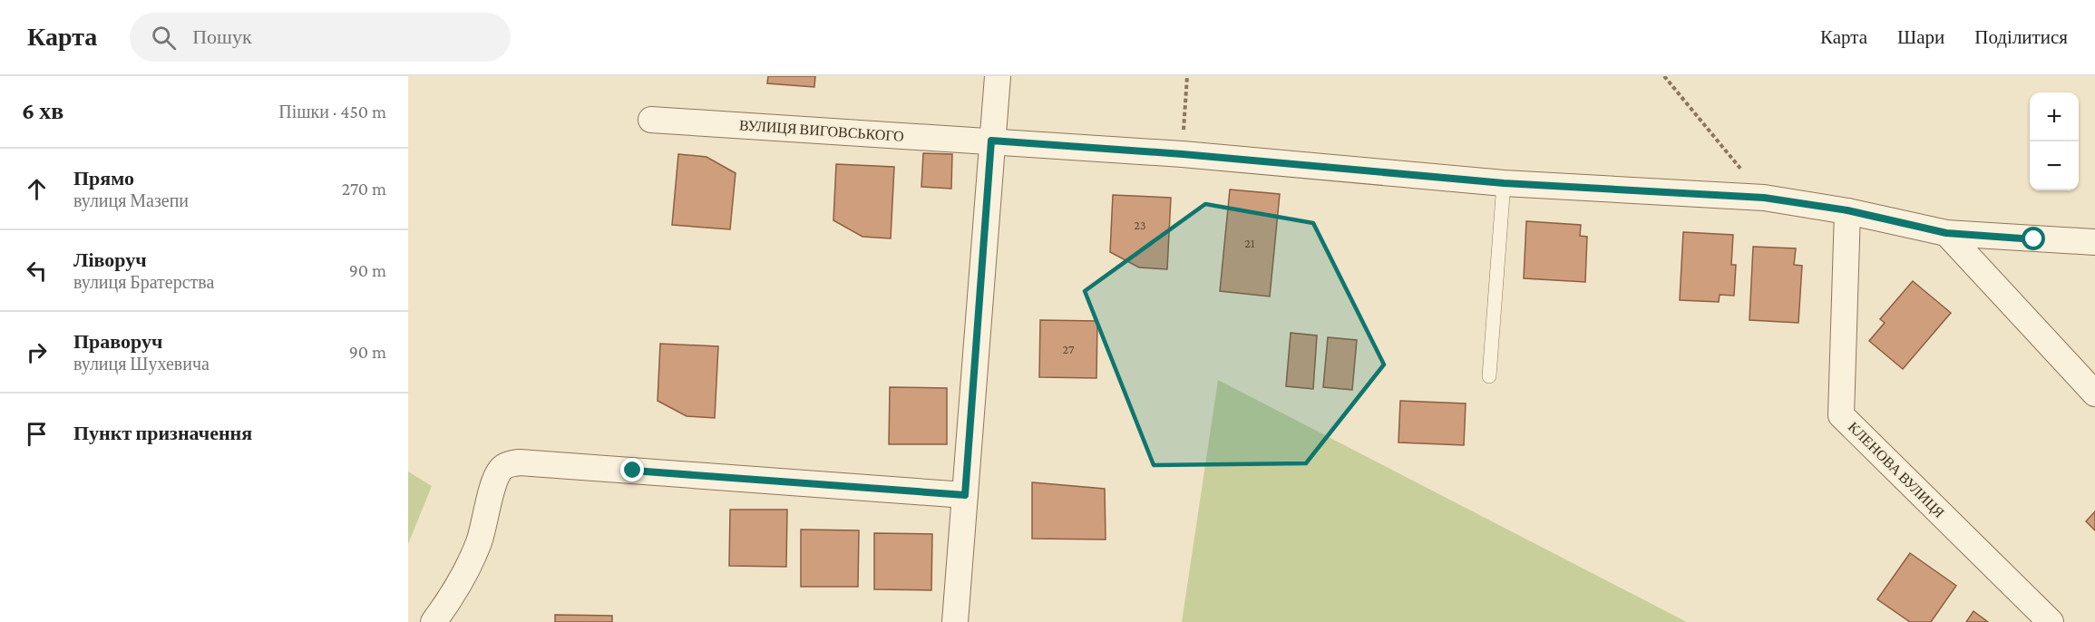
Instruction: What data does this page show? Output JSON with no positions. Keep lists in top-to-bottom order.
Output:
{
  "streets": {
    "street": ["ВУЛИЦЯ ВИГОВСЬКОГО", "КЛЕНОВА ВУЛИЦЯ"]
  },
  "crossings": [
    ["ВУЛИЦЯ ВИГОВСЬКОГО", "КЛЕНОВА ВУЛИЦЯ"]
  ],
  "house_numbers": ["23", "21", "27"],
  "page": {
    "header": "Карта",
    "search": "Пошук",
    "nav": ["Карта", "Шари", "Поділитися"],
    "heading": ["6 хв", "Пішки · 450 m"],
    "map_buttons": ["+", "−"],
    "list": [
      ["Прямо", "вулиця Мазепи", "270 m"],
      ["Ліворуч", "вулиця Братерства", "90 m"],
      ["Праворуч", "вулиця Шухевича", "90 m"],
      "Пункт призначення"
    ]
  }
}
